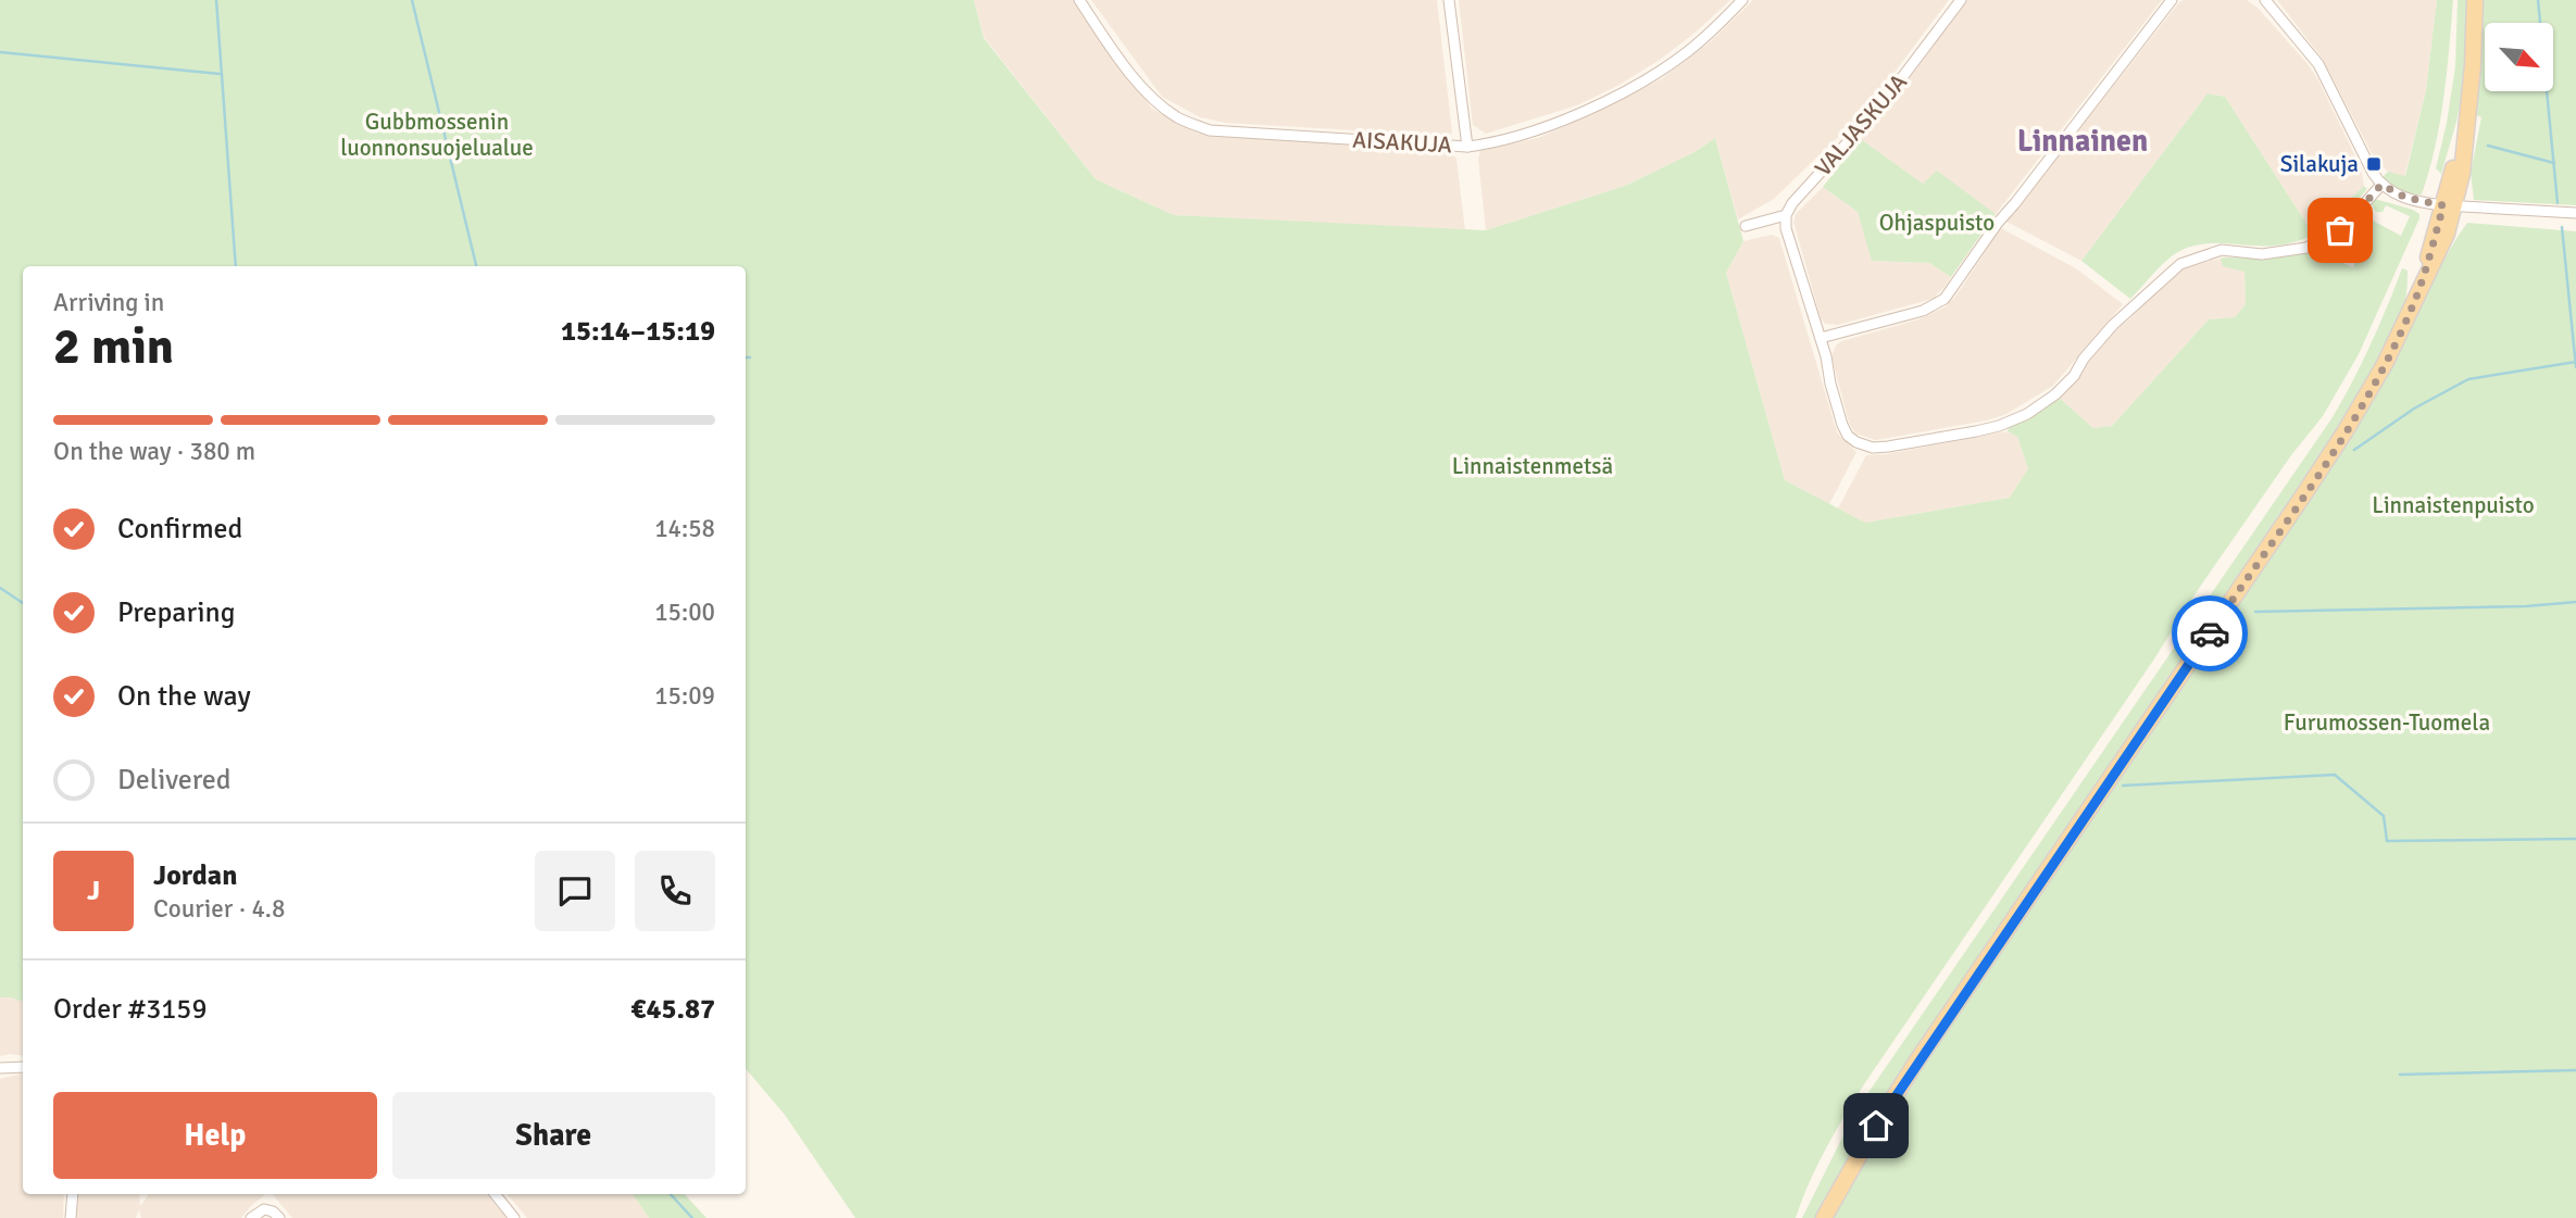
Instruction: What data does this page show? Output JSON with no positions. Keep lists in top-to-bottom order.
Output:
{
  "streets": {
    "street": ["VALJASKUJA", "AISAKUJA"]
  },
  "districts": ["Linnainen"],
  "parks": [
    "Gubbmossenin luonnonsuojelualue",
    "Ohjaspuisto",
    "Linnaistenmetsä",
    "Linnaistenpuisto",
    "Furumossen-Tuomela"
  ],
  "places": {
    "transit": ["Silakuja"]
  },
  "north": "bottom right",
  "page": {
    "heading": ["2 min", "Arriving in", "15:14–15:19"],
    "panel": [
      "Jordan",
      "Courier · 4.8",
      "Order #3159",
      "€45.87"
    ],
    "bar": "On the way · 380 m",
    "list": [
      ["Confirmed", "14:58"],
      ["Preparing", "15:00"],
      ["On the way", "15:09"],
      "Delivered"
    ],
    "round": "J",
    "buttons": ["Help", "Share"]
  }
}
